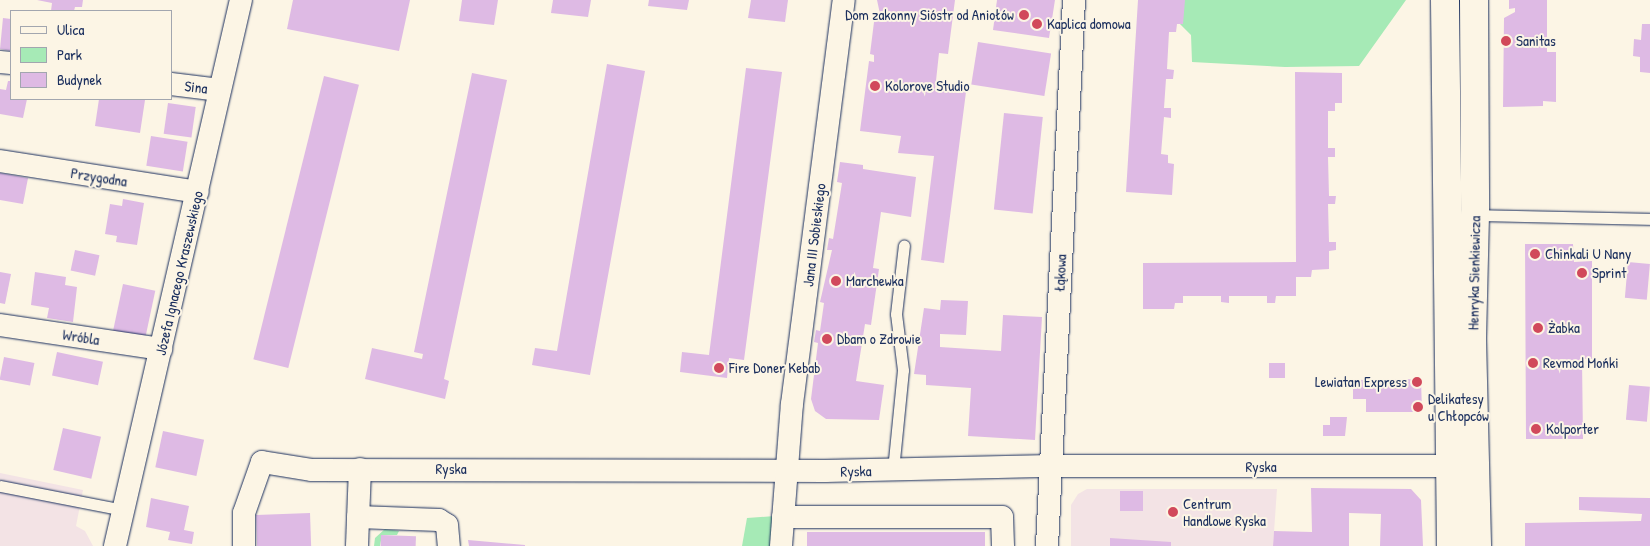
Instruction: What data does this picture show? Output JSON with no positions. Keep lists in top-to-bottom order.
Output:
{
  "streets": {
    "main road": ["Henryka Sienkiewicza"],
    "street": [
      "Sina",
      "Przygodna",
      "Jana III Sobieskiego",
      "Józefa Ignacego Kraszewskiego",
      "Łąkowa",
      "Wróbla",
      "Ryska"
    ]
  },
  "crossings": [
    ["Sina", "Józefa Ignacego Kraszewskiego"],
    ["Przygodna", "Józefa Ignacego Kraszewskiego"],
    ["Jana III Sobieskiego", "Ryska"],
    ["Józefa Ignacego Kraszewskiego", "Wróbla"],
    ["Łąkowa", "Ryska"],
    ["Henryka Sienkiewicza", "Ryska"]
  ],
  "places": [
    "Dom zakonny Sióstr od Aniołów",
    "Kaplica domowa",
    "Sanitas",
    "Kolorove Studio",
    "Chinkali U Nany",
    "Sprint",
    "Marchewka",
    "Żabka",
    "Dbam o Zdrowie",
    "Revmod Mońki",
    "Fire Doner Kebab",
    "Lewiatan Express",
    "Delikatesy u Chłopców",
    "Kolporter",
    "Centrum Handlowe Ryska"
  ],
  "legend": ["Ulica", "Park", "Budynek"]
}
